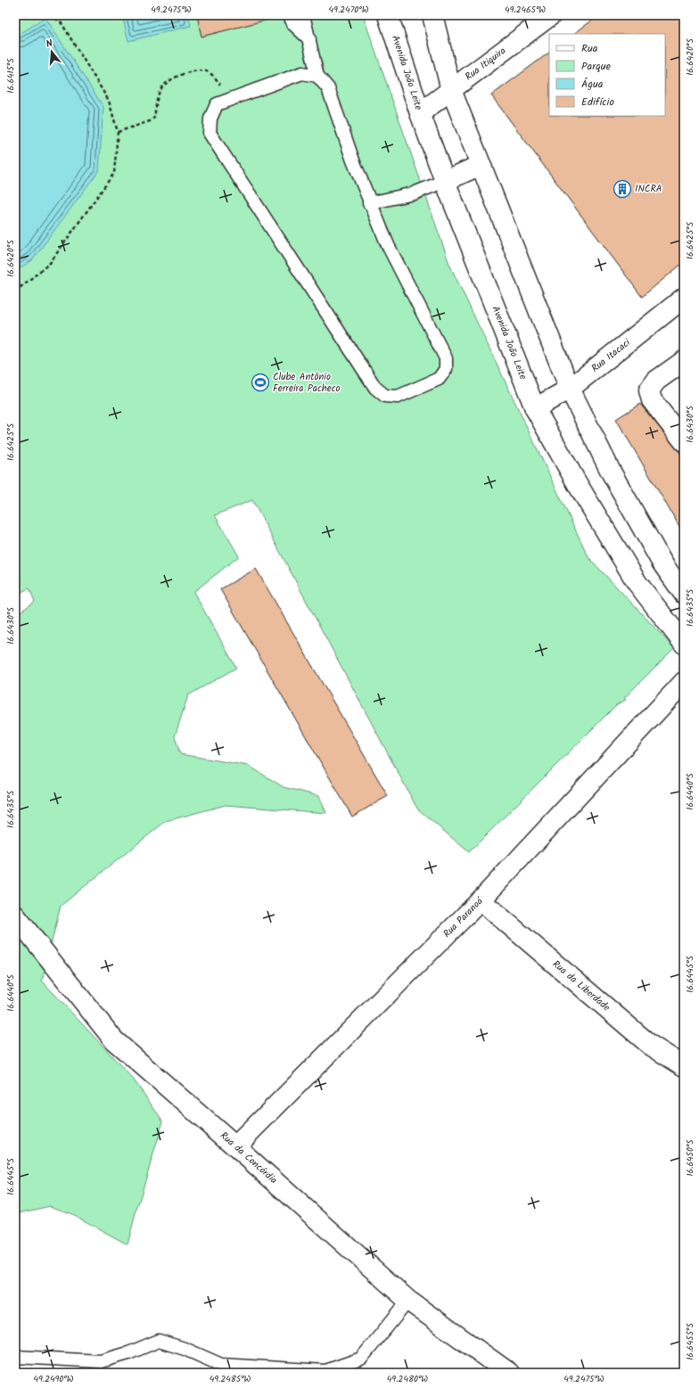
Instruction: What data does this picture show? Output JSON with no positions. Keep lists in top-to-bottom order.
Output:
{
  "streets": {
    "street": [
      "Rua Itiquira",
      "Avenida João Leite",
      "Rua Itacaci",
      "Rua Paranoá",
      "Rua da Liberdade",
      "Rua da Concórdia"
    ]
  },
  "crossings": [
    ["Rua Itiquira", "Avenida João Leite"],
    ["Avenida João Leite", "Rua Itacaci"],
    ["Rua Paranoá", "Rua da Liberdade"],
    ["Rua Paranoá", "Rua da Concórdia"]
  ],
  "places": {
    "building": ["INCRA"],
    "sports": ["Clube Antônio Ferreira Pacheco"]
  },
  "legend": [
    "Rua",
    "Parque",
    "Água",
    "Edifício"
  ],
  "north": "top",
  "coordinates": [
    "49.2475°W",
    "49.2470°W",
    "49.2465°W",
    "16.6420°S",
    "16.6415°S",
    "16.6425°S",
    "16.6430°S",
    "16.6435°S",
    "16.6440°S",
    "16.6445°S",
    "16.6450°S",
    "16.6455°S",
    "49.2490°W",
    "49.2485°W",
    "49.2480°W"
  ]
}
